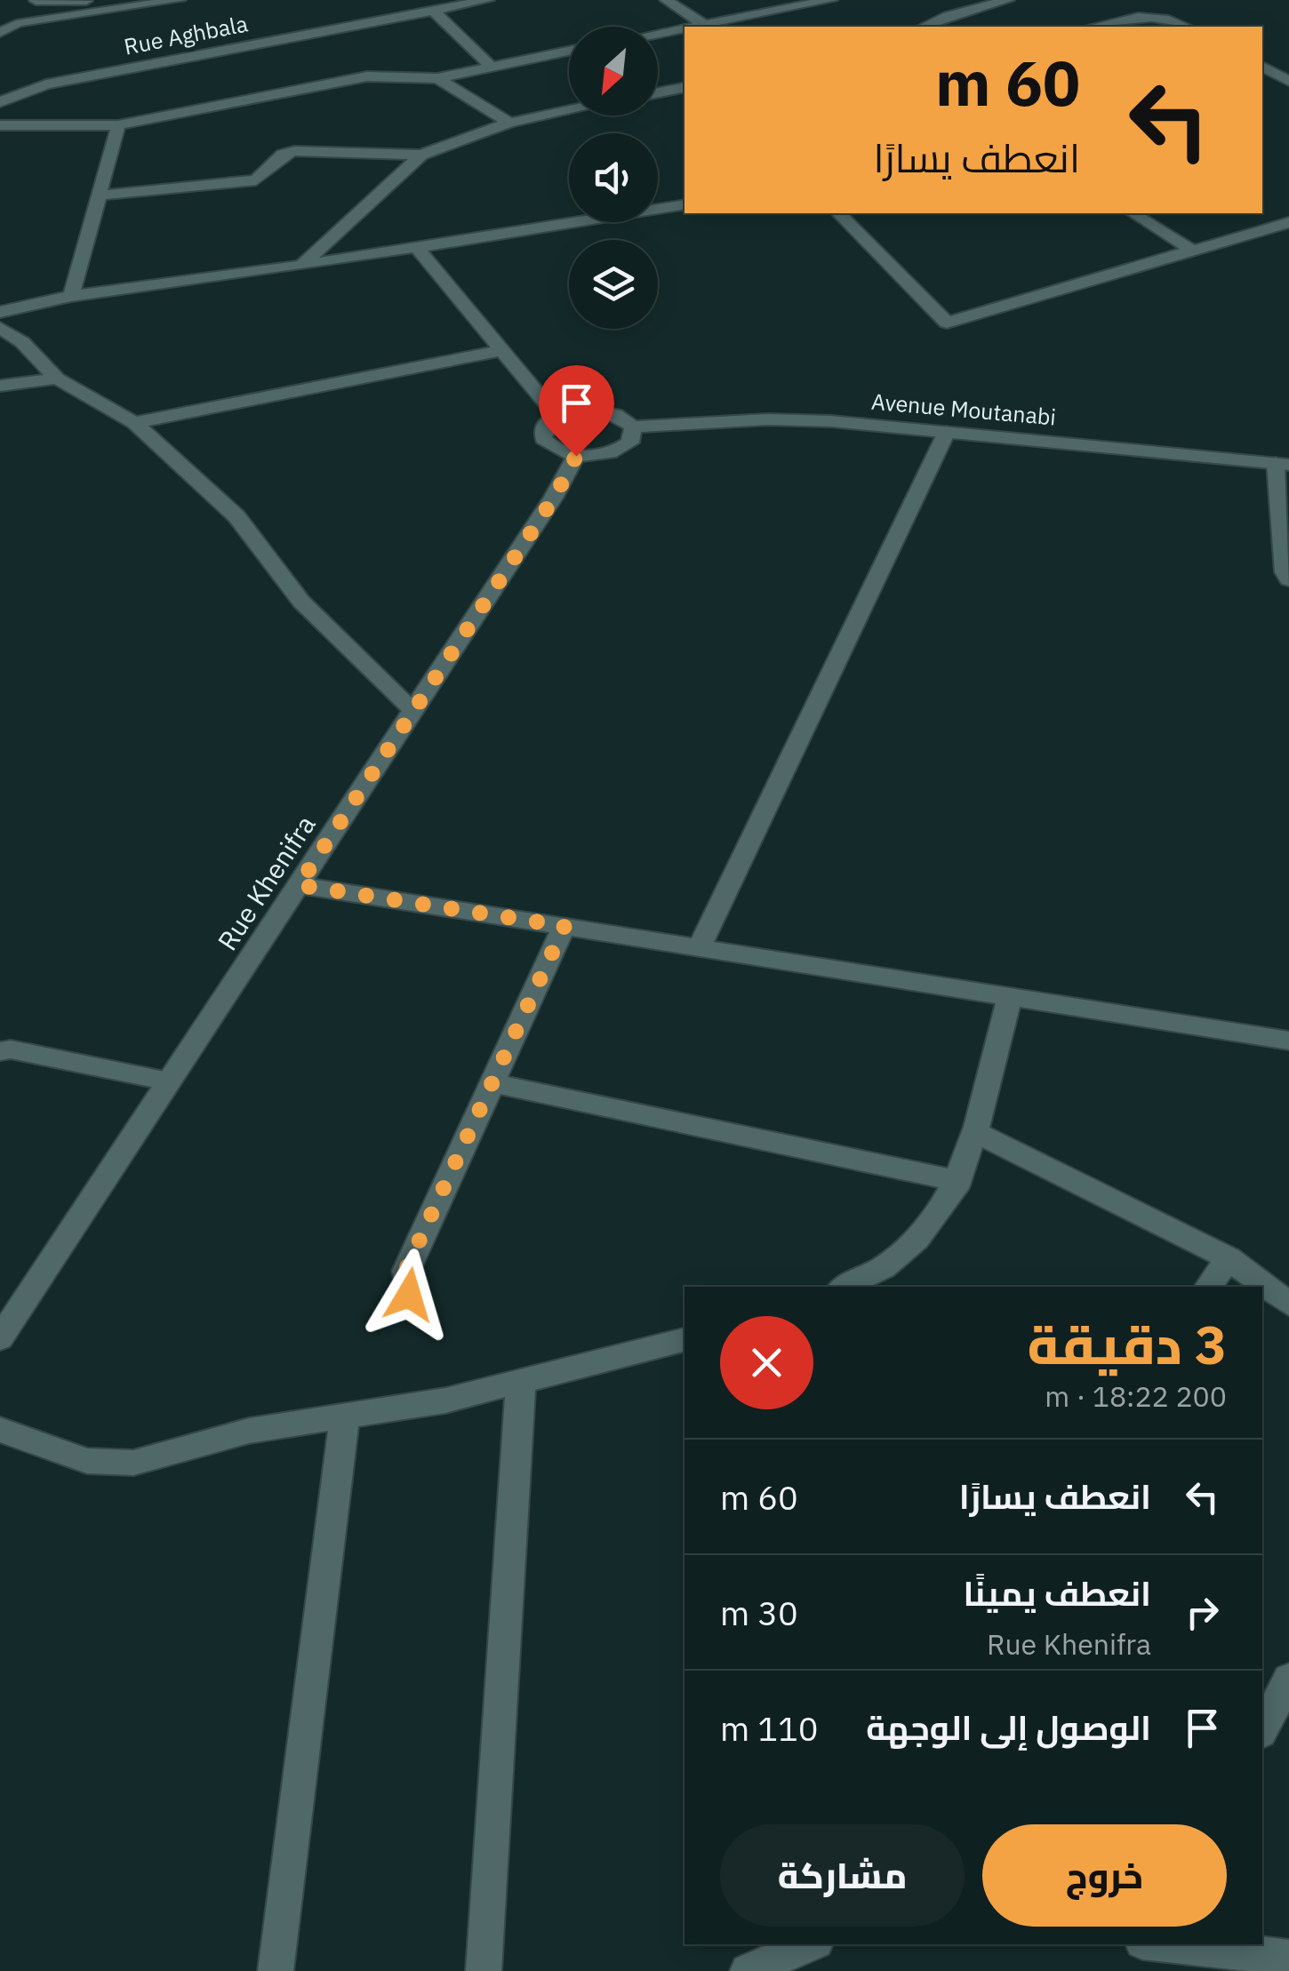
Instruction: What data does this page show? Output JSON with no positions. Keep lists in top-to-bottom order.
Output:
{
  "streets": {
    "street": ["Rue Aghbala", "Avenue Moutanabi", "Rue Khenifra"]
  },
  "north": "bottom left",
  "page": {
    "turn": ["60 m", "انعطف يسارًا"],
    "heading": ["3 دقيقة", "200 m · 18:22"],
    "list": [
      {
        "name": "انعطف يسارًا",
        "value": "60 m"
      },
      {
        "name": "انعطف يمينًا",
        "note": "Rue Khenifra",
        "value": "30 m"
      },
      {
        "name": "الوصول إلى الوجهة",
        "value": "110 m"
      }
    ],
    "buttons": ["خروج", "مشاركة"]
  }
}
